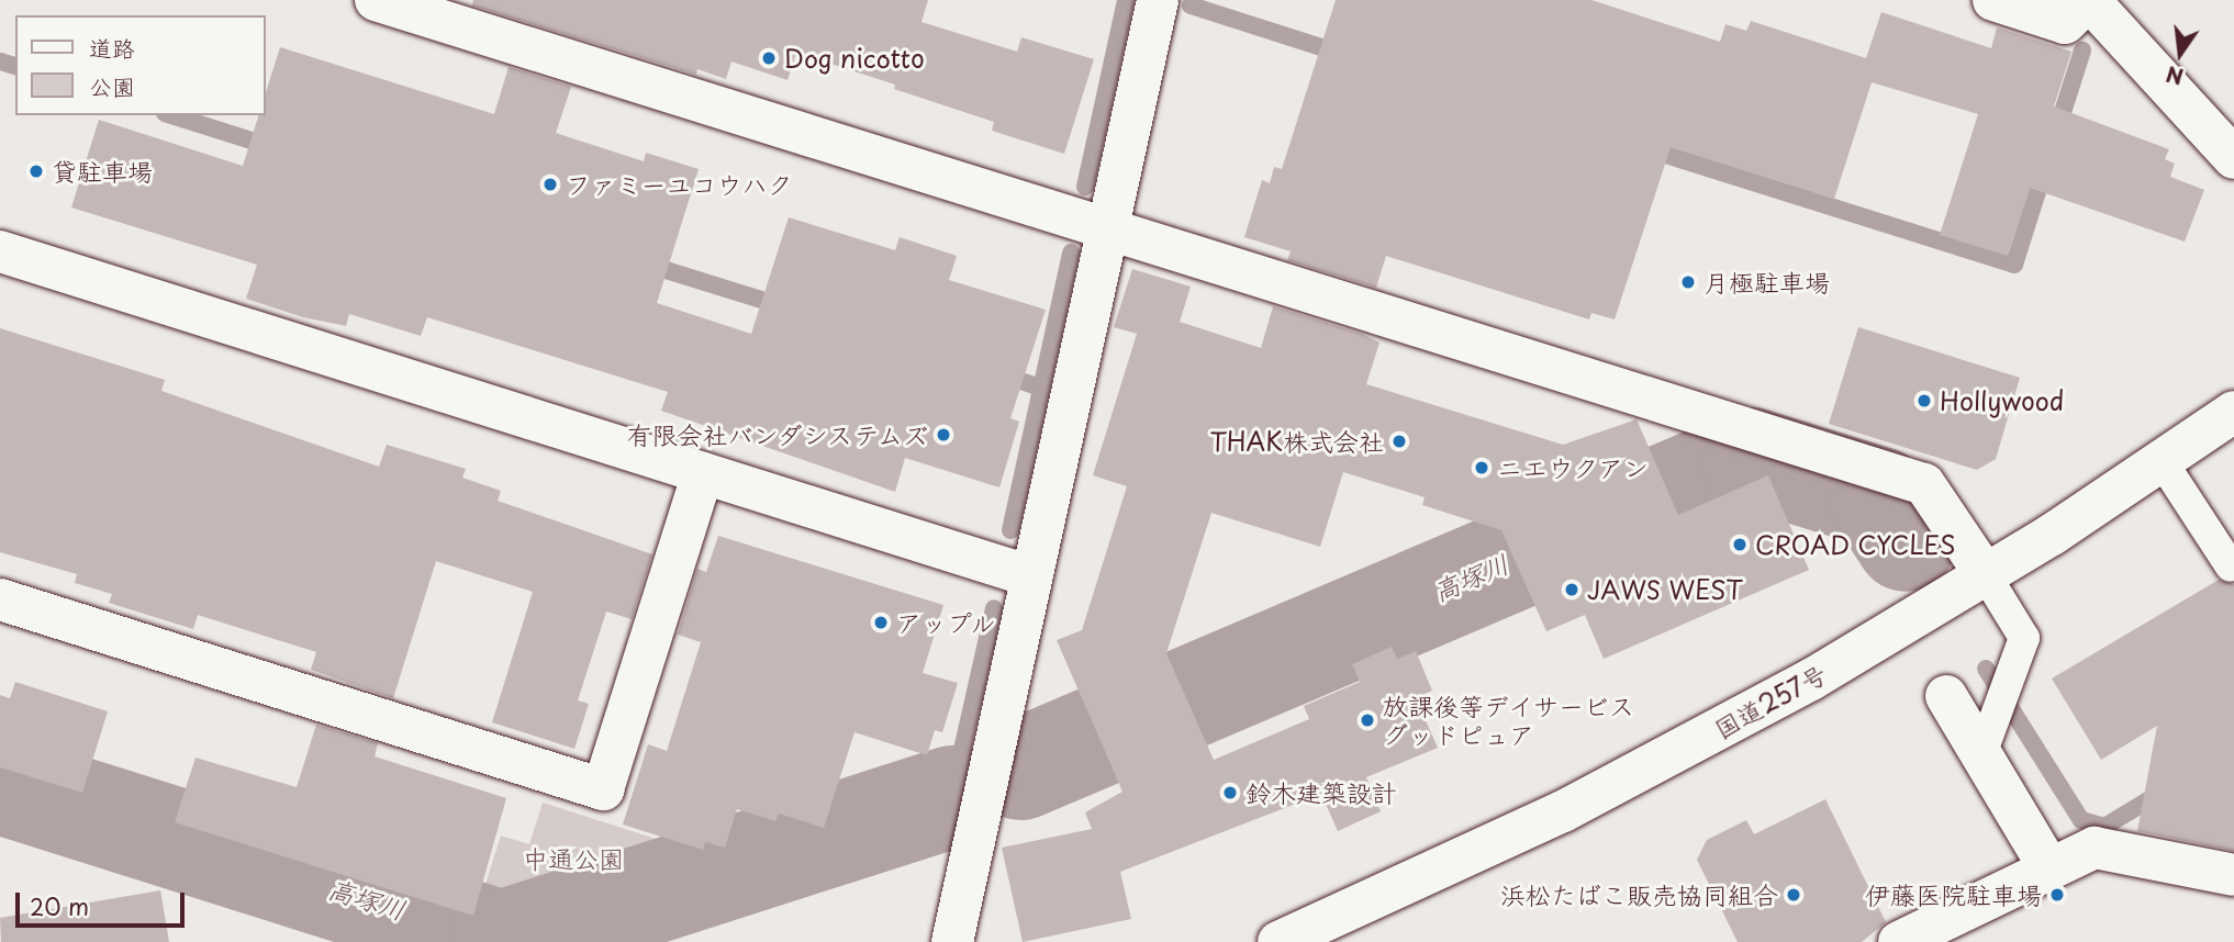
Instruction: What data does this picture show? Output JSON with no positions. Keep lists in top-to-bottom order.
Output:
{
  "streets": {
    "main road": ["国道257号"]
  },
  "water": ["高塚川"],
  "parks": ["中通公園"],
  "places": [
    "Dog nicotto",
    "貸駐車場",
    "ファミーユコウハク",
    "月極駐車場",
    "Hollywood",
    "有限会社バンダシステムズ",
    "THAK株式会社",
    "ニエウクアン",
    "CROAD CYCLES",
    "JAWS WEST",
    "アップル",
    "放課後等デイサービス グッドピュア",
    "鈴木建築設計",
    "浜松たばこ販売協同組合",
    "伊藤医院駐車場"
  ],
  "legend": ["道路", "公園"],
  "scale_bar": "20 m",
  "north": "bottom"
}
